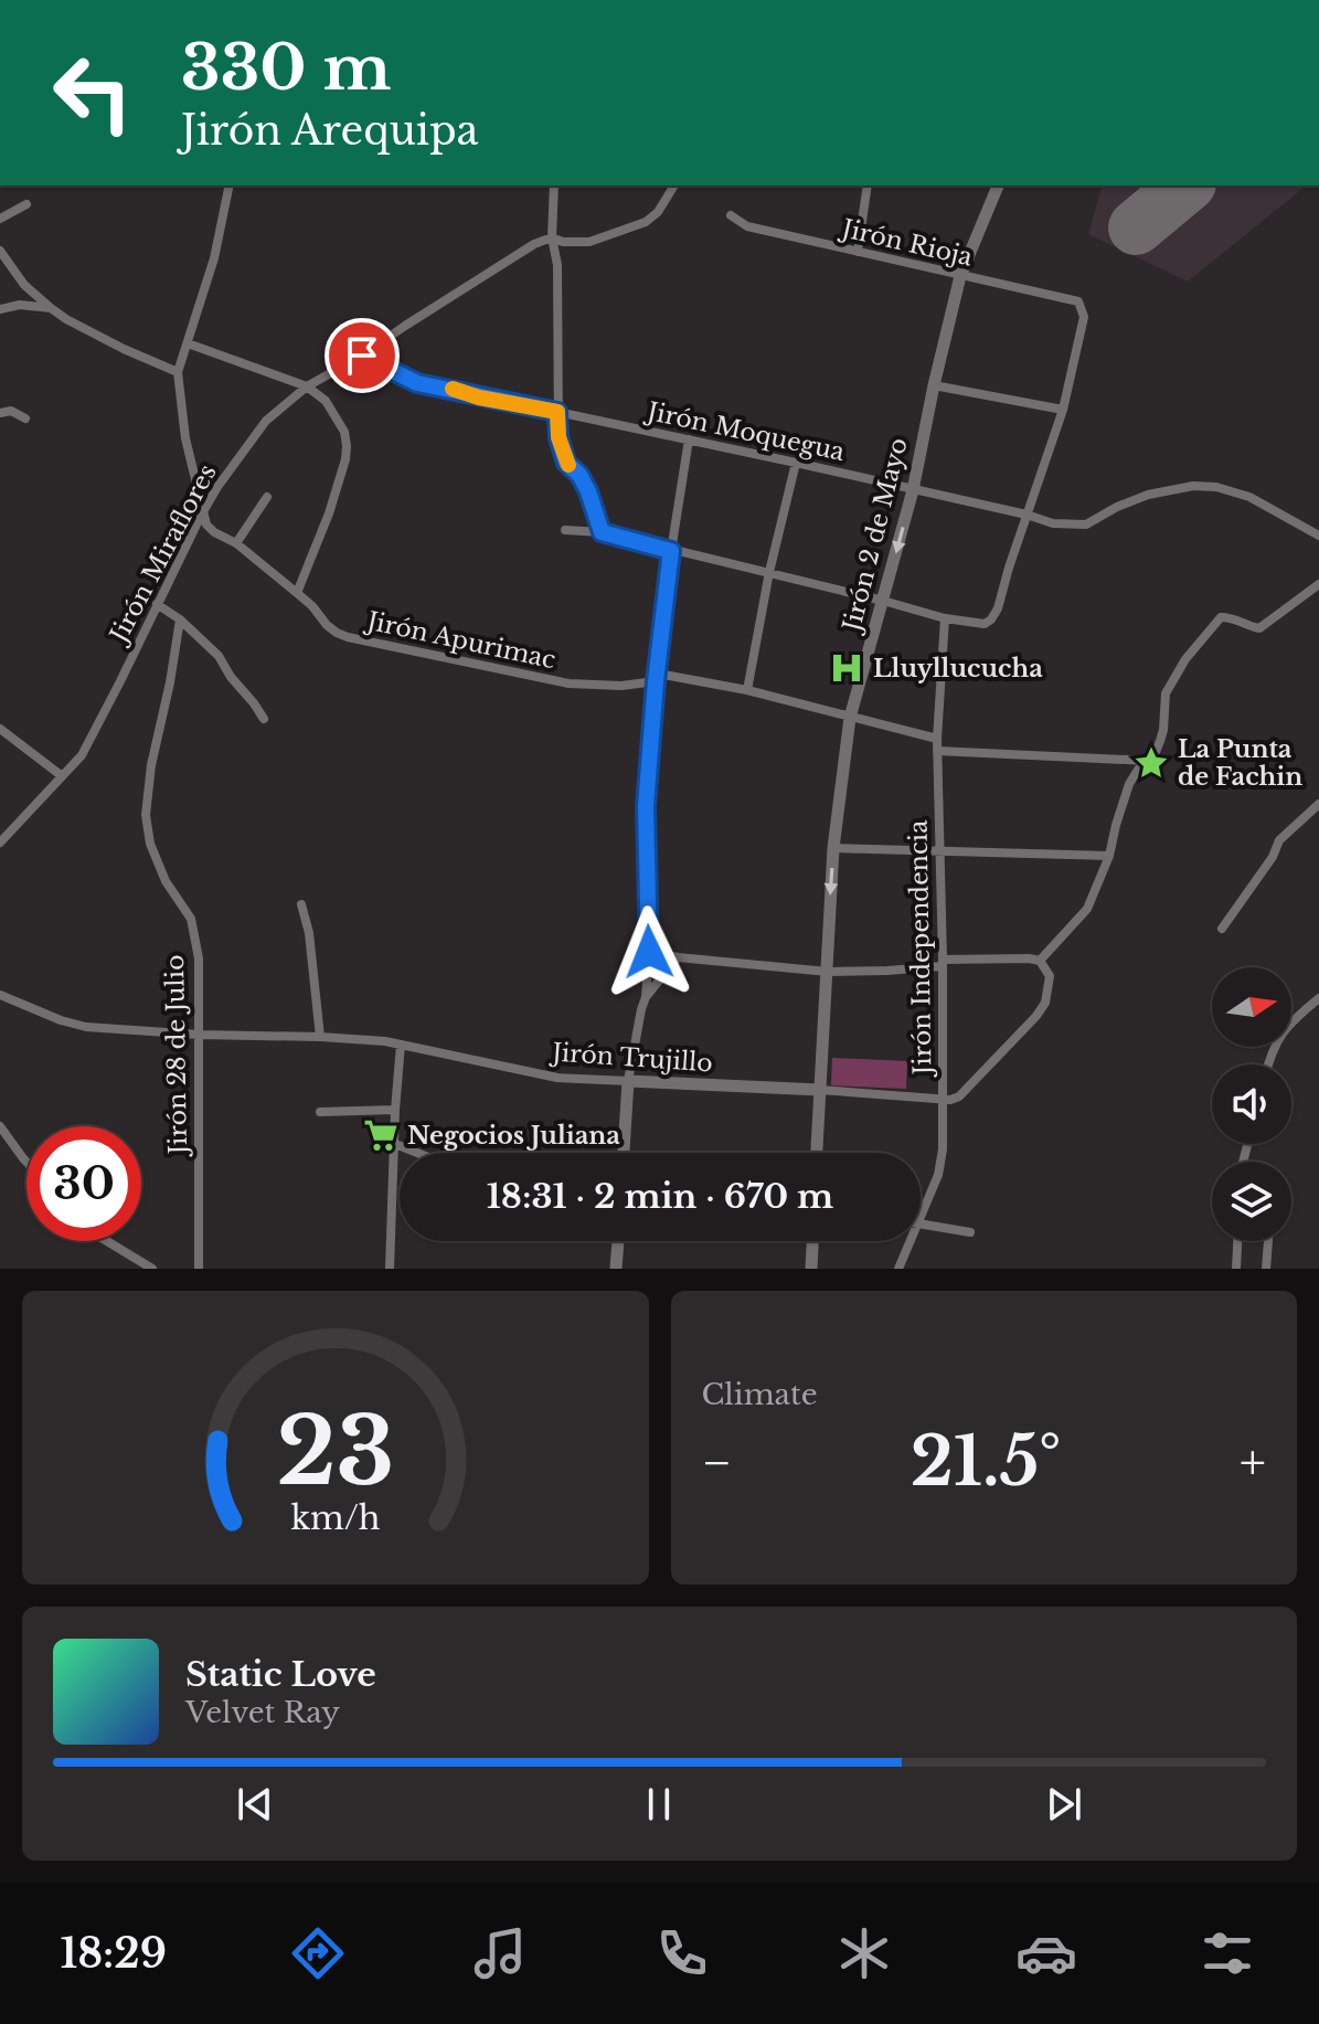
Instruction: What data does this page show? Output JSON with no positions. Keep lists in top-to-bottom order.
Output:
{
  "streets": {
    "main road": ["Jirón 2 de Mayo", "Jirón Trujillo"],
    "street": [
      "Jirón Rioja",
      "Jirón Moquegua",
      "Jirón Miraflores",
      "Jirón Apurimac",
      "Jirón Independencia",
      "Jirón 28 de Julio"
    ]
  },
  "crossings": [
    ["Jirón Rioja", "Jirón 2 de Mayo"],
    ["Jirón Moquegua", "Jirón 2 de Mayo"],
    ["Jirón Moquegua", "Jirón Miraflores"],
    ["Jirón 2 de Mayo", "Jirón Apurimac"],
    ["Jirón 2 de Mayo", "Jirón Trujillo"],
    ["Jirón Miraflores", "Jirón Apurimac"],
    ["Jirón Apurimac", "Jirón Independencia"],
    ["Jirón Independencia", "Jirón Trujillo"],
    ["Jirón 28 de Julio", "Jirón Trujillo"]
  ],
  "places": {
    "hospital": ["Lluyllucucha"],
    "place": ["La Punta de Fachin"],
    "supermarket": ["Negocios Juliana"]
  },
  "north": "right",
  "page": {
    "turn": ["330 m", "Jirón Arequipa"],
    "limit": "30",
    "trip": "18:31 · 2 min · 670 m",
    "tile": "Climate",
    "heat": ["−", "21.5°", "+"],
    "song": ["Static Love", "Velvet Ray"],
    "tabs": "18:29",
    "gauge": ["23", "km/h"]
  }
}
